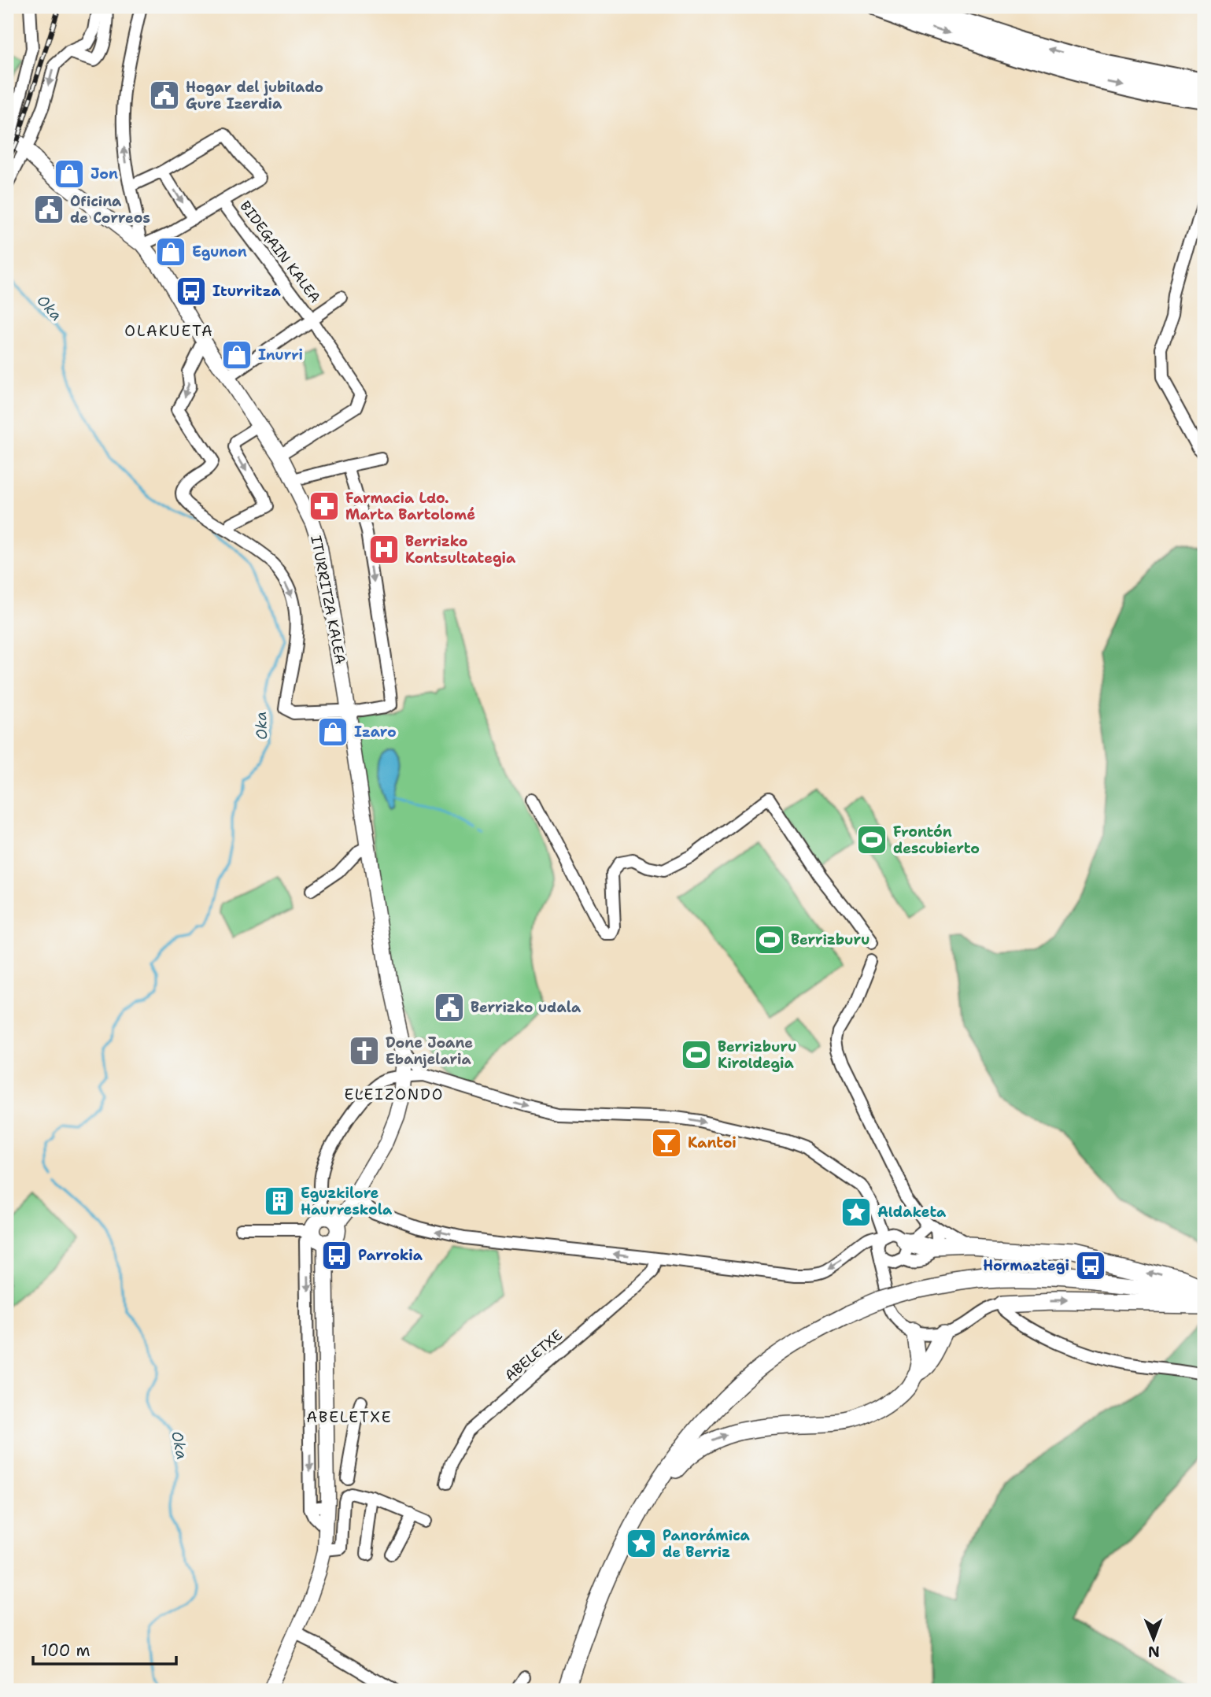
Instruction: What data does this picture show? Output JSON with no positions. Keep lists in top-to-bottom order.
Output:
{
  "streets": {
    "street": ["BIDEGAIN KALEA", "ITURRITZA KALEA", "ABELETXE"]
  },
  "crossings": [
    ["BIDEGAIN KALEA", "ITURRITZA KALEA"]
  ],
  "districts": ["OLAKUETA", "ELEIZONDO", "ABELETXE"],
  "water": ["Oka"],
  "places": {
    "public building": ["Hogar del jubilado Gure Izerdia", "Oficina de Correos", "Berrizko udala"],
    "shop": [
      "Jon",
      "Egunon",
      "Inurri",
      "Izaro"
    ],
    "bus stop": ["Iturritza", "Parrokia", "Hormaztegi"],
    "pharmacy": ["Farmacia Ldo. Marta Bartolomé"],
    "hospital": ["Berrizko Kontsultategia"],
    "sports": ["Frontón descubierto", "Berrizburu", "Berrizburu Kiroldegia"],
    "church": ["Done Joane Ebanjelaria"],
    "bar": ["Kantoi"],
    "building": ["Eguzkilore Haurreskola"],
    "place": ["Aldaketa", "Panorámica de Berriz"]
  },
  "scale_bar": "100 m",
  "north": "bottom"
}
